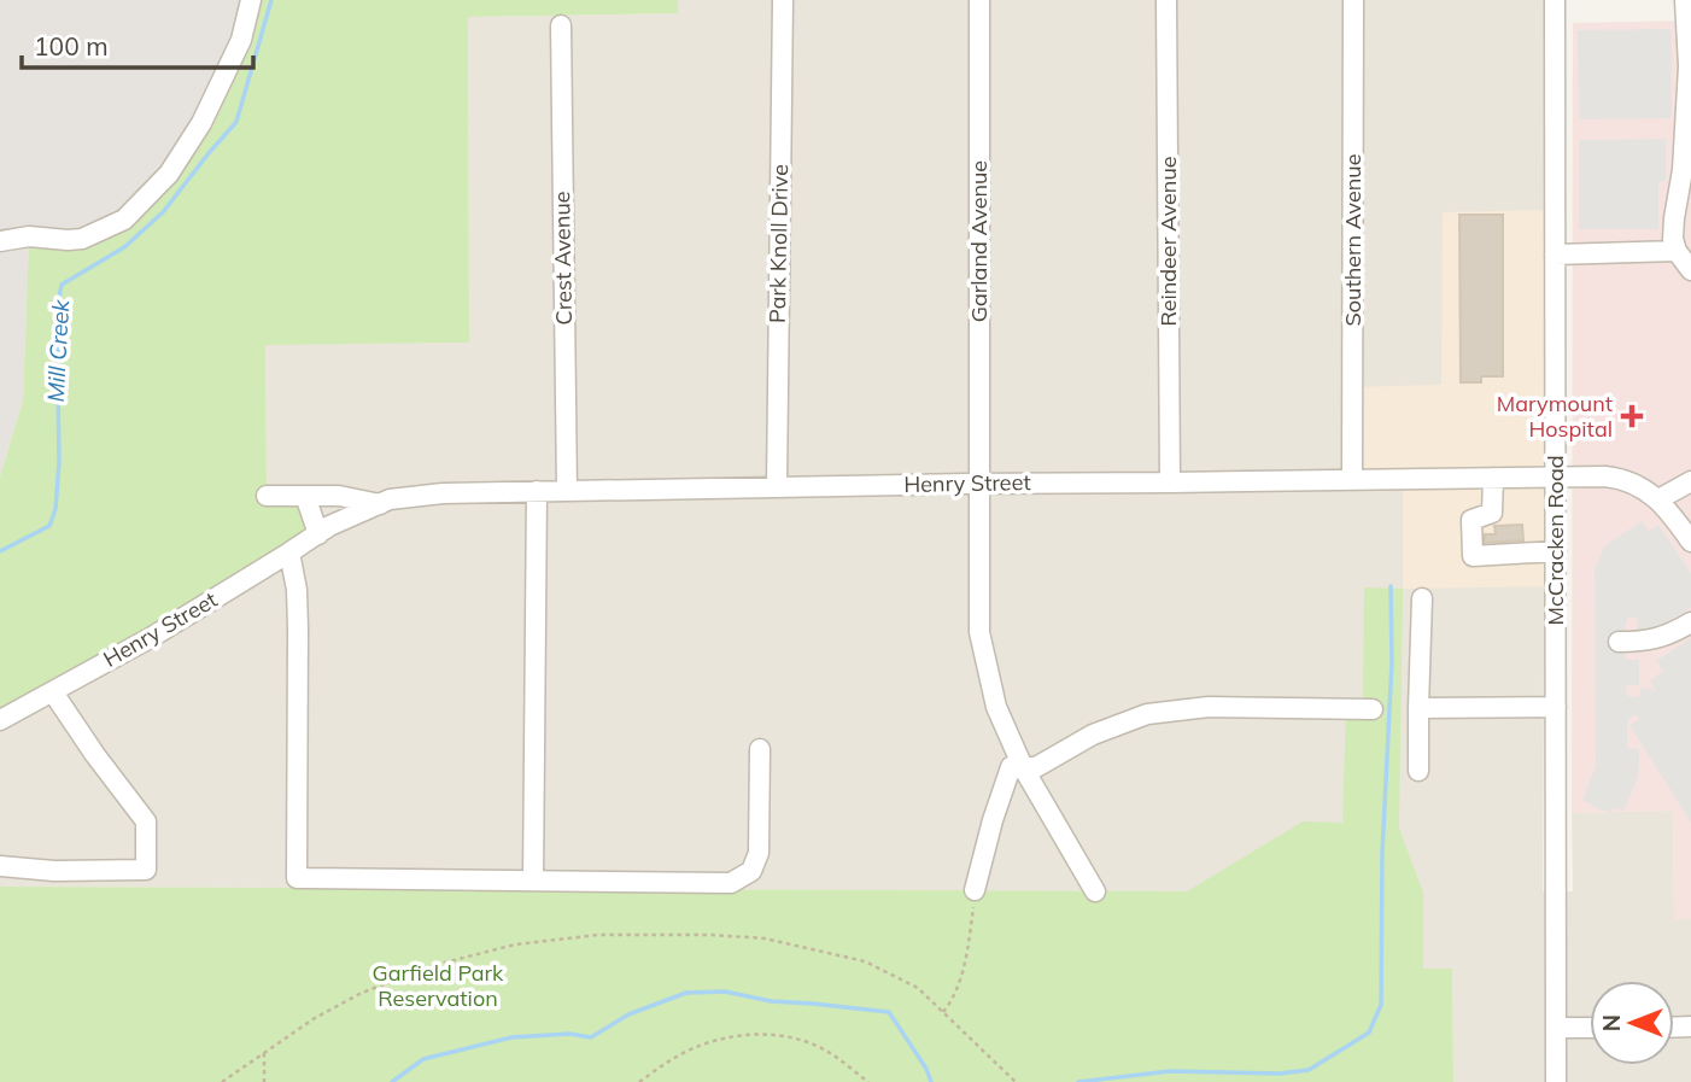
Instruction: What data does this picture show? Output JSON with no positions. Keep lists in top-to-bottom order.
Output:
{
  "streets": {
    "street": [
      "Southern Avenue",
      "Garland Avenue",
      "Reindeer Avenue",
      "Park Knoll Drive",
      "Crest Avenue",
      "Henry Street",
      "McCracken Road"
    ]
  },
  "crossings": [
    ["Southern Avenue", "Henry Street"],
    ["Garland Avenue", "Henry Street"],
    ["Reindeer Avenue", "Henry Street"],
    ["Park Knoll Drive", "Henry Street"],
    ["Crest Avenue", "Henry Street"],
    ["Henry Street", "McCracken Road"]
  ],
  "water": ["Mill Creek"],
  "parks": ["Garfield Park Reservation"],
  "places": {
    "health": ["Marymount Hospital"]
  },
  "scale_bar": "100 m",
  "north": "left"
}
